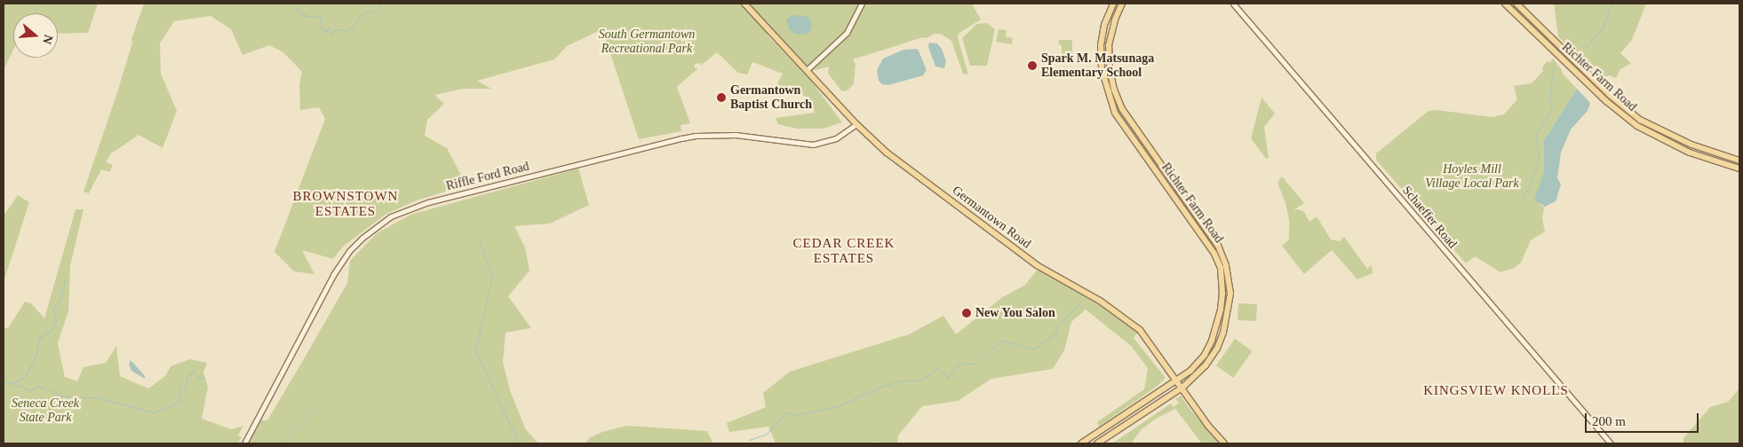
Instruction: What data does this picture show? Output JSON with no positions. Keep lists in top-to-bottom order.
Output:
{
  "streets": {
    "main road": ["Richter Farm Road", "Germantown Road"],
    "street": ["Riffle Ford Road", "Schaeffer Road"]
  },
  "crossings": [
    ["Richter Farm Road", "Germantown Road"],
    ["Riffle Ford Road", "Germantown Road"]
  ],
  "districts": ["BROWNSTOWN ESTATES", "CEDAR CREEK ESTATES", "KINGSVIEW KNOLLS"],
  "parks": ["South Germantown Recreational Park", "Hoyles Mill Village Local Park", "Seneca Creek State Park"],
  "places": ["Spark M. Matsunaga Elementary School", "Germantown Baptist Church", "New You Salon"],
  "scale_bar": "200 m",
  "north": "right"
}
